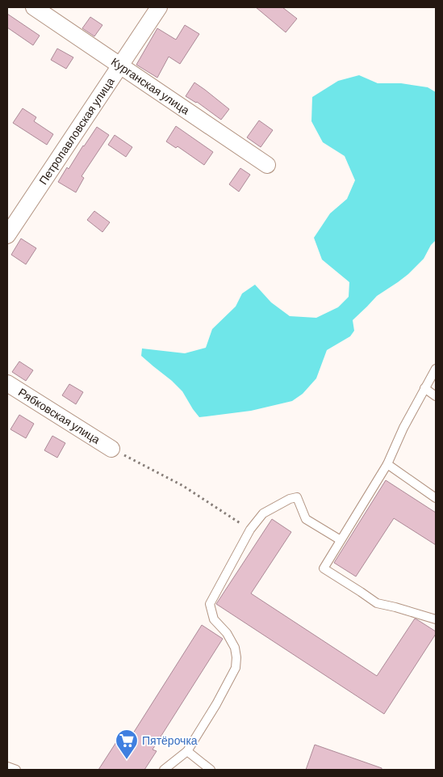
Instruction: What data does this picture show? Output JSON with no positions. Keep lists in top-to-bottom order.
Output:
{
  "streets": {
    "street": ["Курганская улица", "Петропавловская улица", "Рябковская улица"]
  },
  "crossings": [
    ["Курганская улица", "Петропавловская улица"]
  ],
  "places": {
    "supermarket": ["Пятёрочка"]
  }
}
